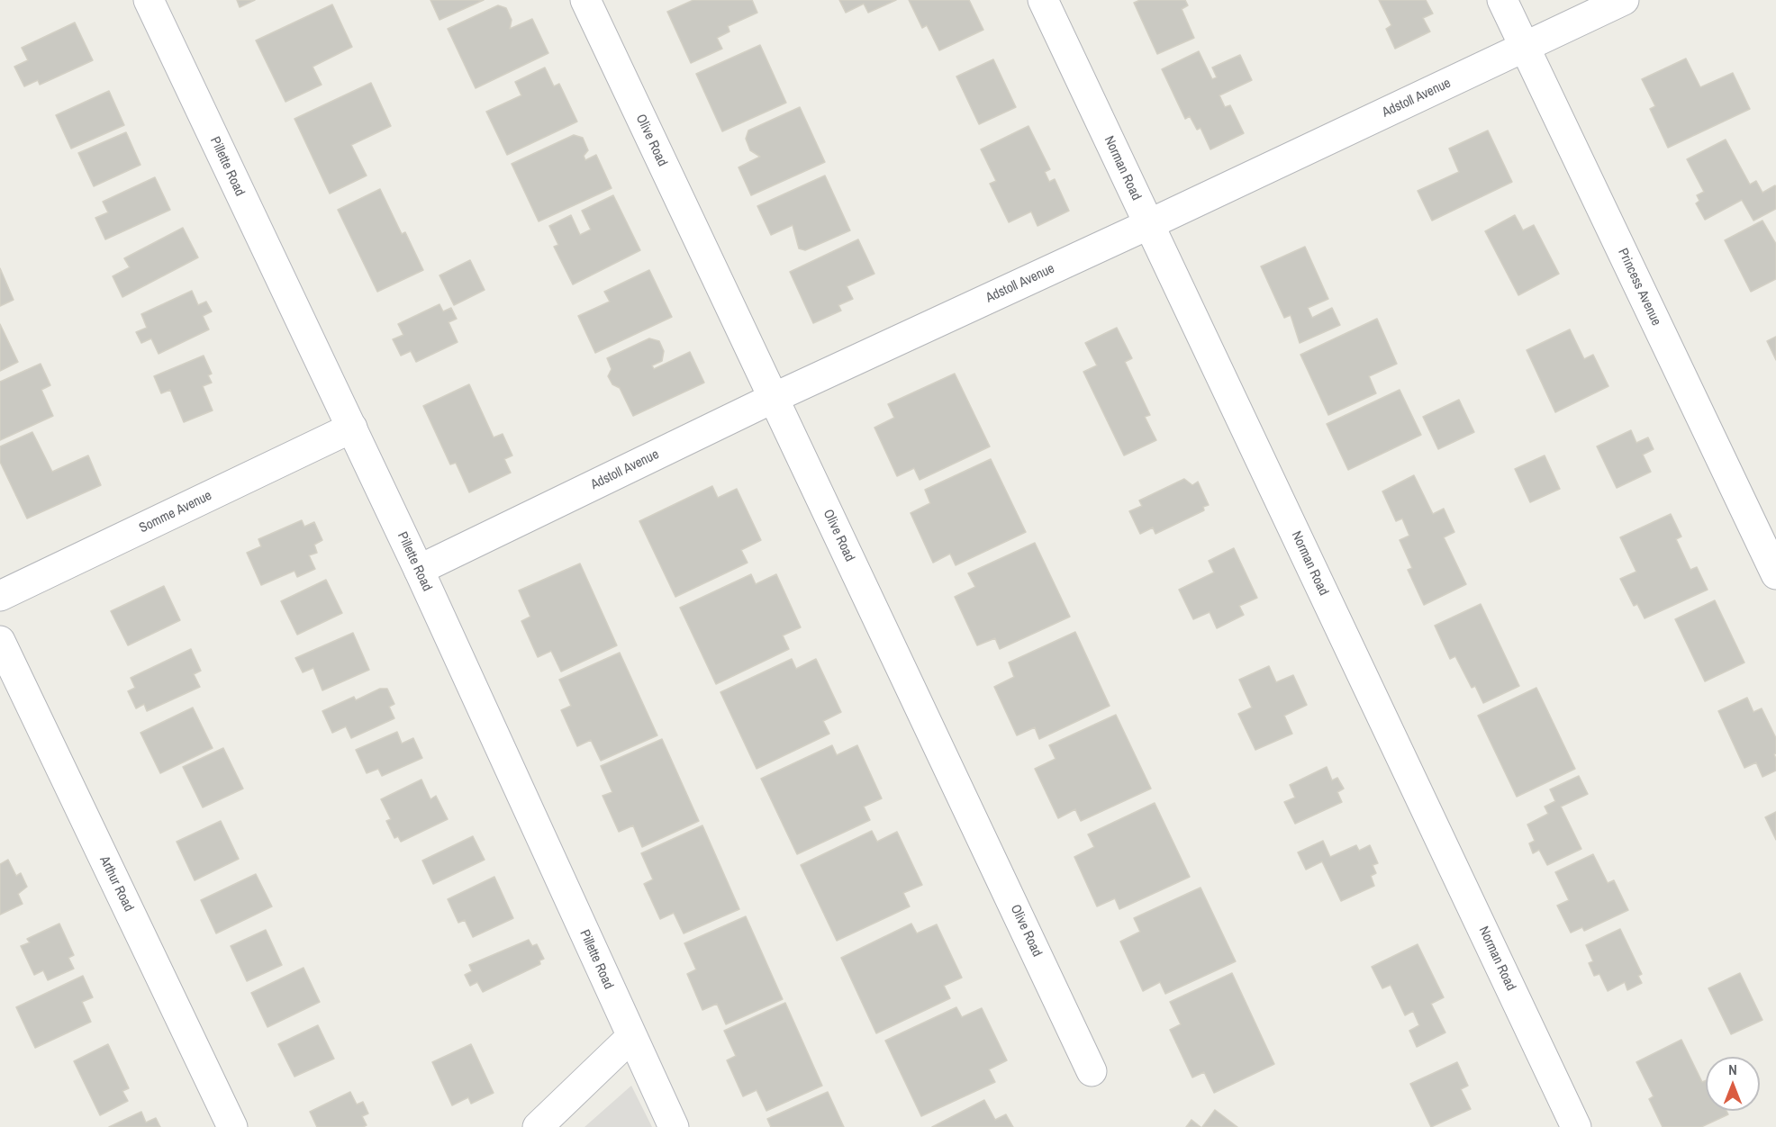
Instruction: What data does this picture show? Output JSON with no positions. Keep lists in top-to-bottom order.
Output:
{
  "streets": {
    "street": [
      "Adstoll Avenue",
      "Olive Road",
      "Pillette Road",
      "Norman Road",
      "Princess Avenue",
      "Somme Avenue",
      "Arthur Road"
    ]
  },
  "crossings": [
    ["Adstoll Avenue", "Olive Road"],
    ["Adstoll Avenue", "Pillette Road"],
    ["Adstoll Avenue", "Norman Road"],
    ["Adstoll Avenue", "Princess Avenue"],
    ["Pillette Road", "Somme Avenue"]
  ],
  "north": "top"
}
